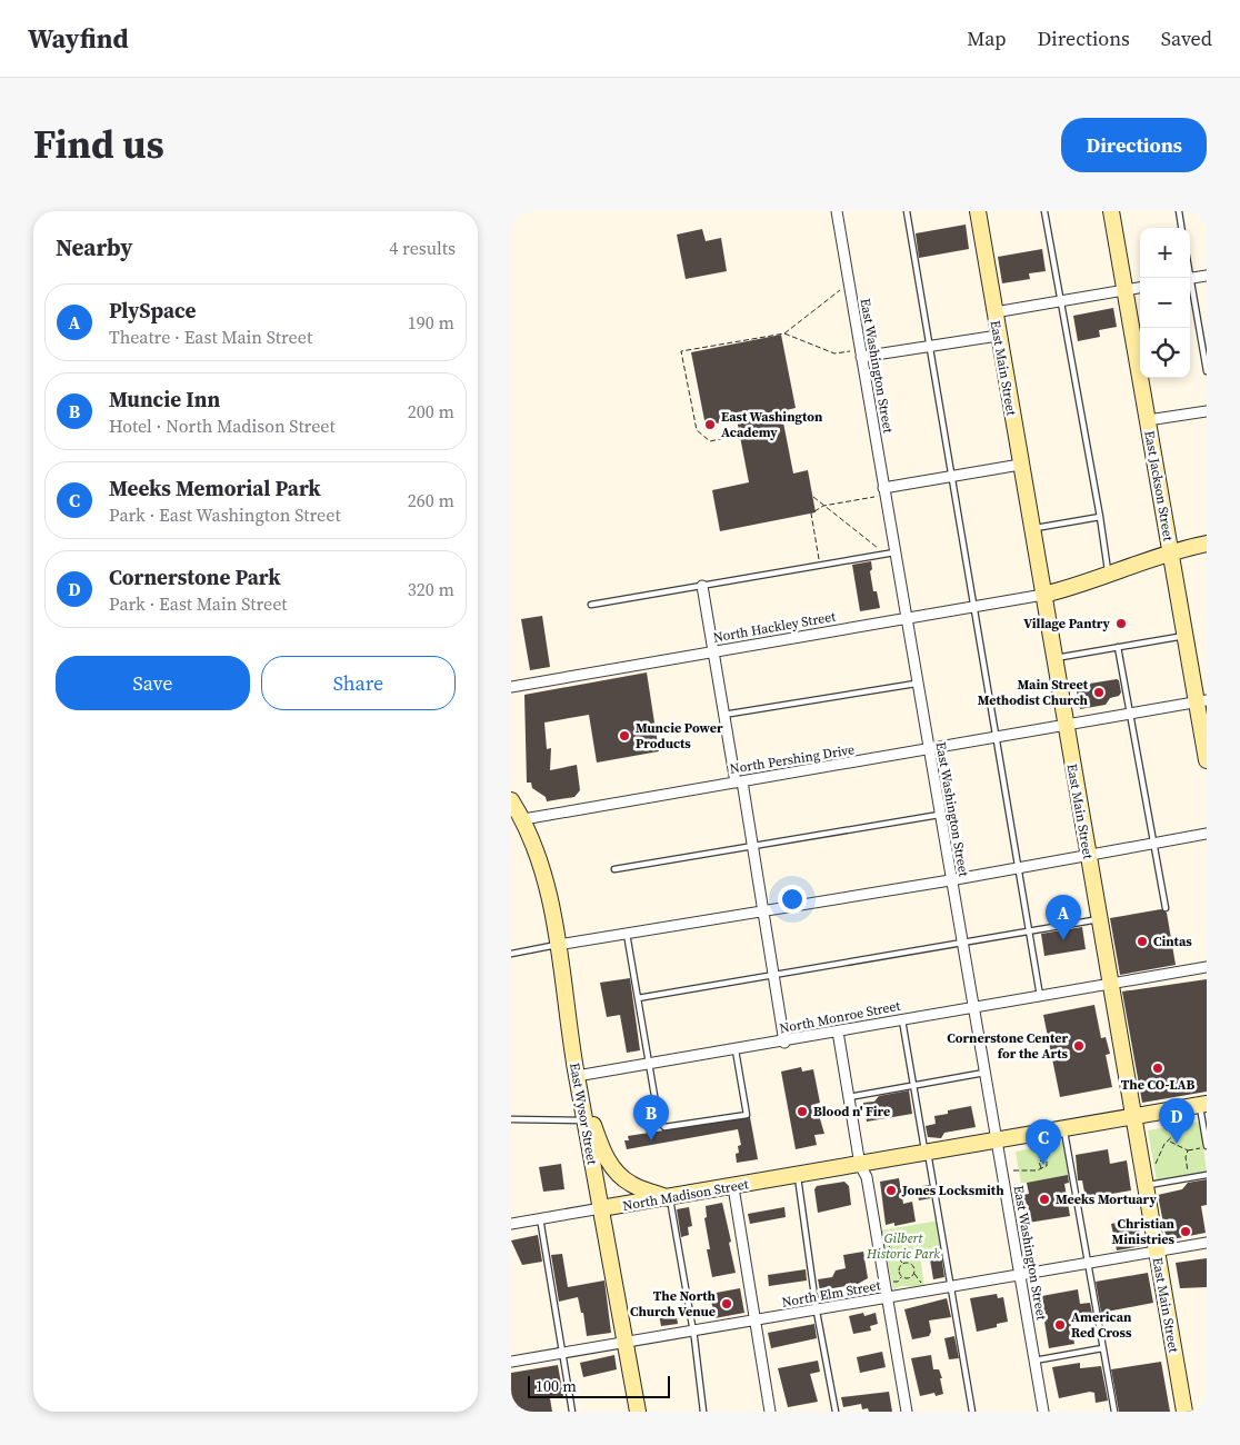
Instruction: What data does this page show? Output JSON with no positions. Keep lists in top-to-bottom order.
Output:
{
  "streets": {
    "main road": [
      "East Main Street",
      "East Jackson Street",
      "East Wysor Street",
      "North Madison Street"
    ],
    "street": [
      "East Washington Street",
      "North Hackley Street",
      "North Pershing Drive",
      "North Monroe Street",
      "North Elm Street"
    ]
  },
  "crossings": [
    ["East Washington Street", "North Hackley Street"],
    ["East Washington Street", "North Pershing Drive"],
    ["East Washington Street", "North Monroe Street"],
    ["East Washington Street", "North Madison Street"],
    ["East Washington Street", "North Elm Street"],
    ["East Main Street", "North Hackley Street"],
    ["East Main Street", "North Pershing Drive"],
    ["East Main Street", "North Monroe Street"],
    ["East Main Street", "North Madison Street"],
    ["East Main Street", "North Elm Street"],
    ["East Jackson Street", "North Pershing Drive"],
    ["North Pershing Drive", "East Wysor Street"],
    ["North Monroe Street", "East Wysor Street"],
    ["East Wysor Street", "North Madison Street"],
    ["East Wysor Street", "North Elm Street"]
  ],
  "parks": ["Gilbert Historic Park"],
  "places": [
    "East Washington Academy",
    "Village Pantry",
    "Main Street Methodist Church",
    "Muncie Power Products",
    "Cintas",
    "Cornerstone Center for the Arts",
    "The CO-LAB",
    "Blood n' Fire",
    "Jones Locksmith",
    "Meeks Mortuary",
    "Christian Ministries",
    "The North Church Venue",
    "American Red Cross"
  ],
  "scale_bar": "100 m",
  "page": {
    "header": "Wayfind",
    "nav": ["Map", "Directions", "Saved"],
    "title": "Find us",
    "buttons": [
      "Directions",
      ["Save", "Share"]
    ],
    "heading": ["Nearby", "4 results"],
    "map_buttons": ["+", "−"],
    "list": [
      {
        "mark": "A",
        "name": "PlySpace",
        "note": "Theatre · East Main Street",
        "value": "190 m"
      },
      {
        "mark": "B",
        "name": "Muncie Inn",
        "note": "Hotel · North Madison Street",
        "value": "200 m"
      },
      {
        "mark": "C",
        "name": "Meeks Memorial Park",
        "note": "Park · East Washington Street",
        "value": "260 m"
      },
      {
        "mark": "D",
        "name": "Cornerstone Park",
        "note": "Park · East Main Street",
        "value": "320 m"
      }
    ],
    "pins": [
      "A",
      "B",
      "D",
      "C"
    ],
    "scale": "100 m"
  }
}
